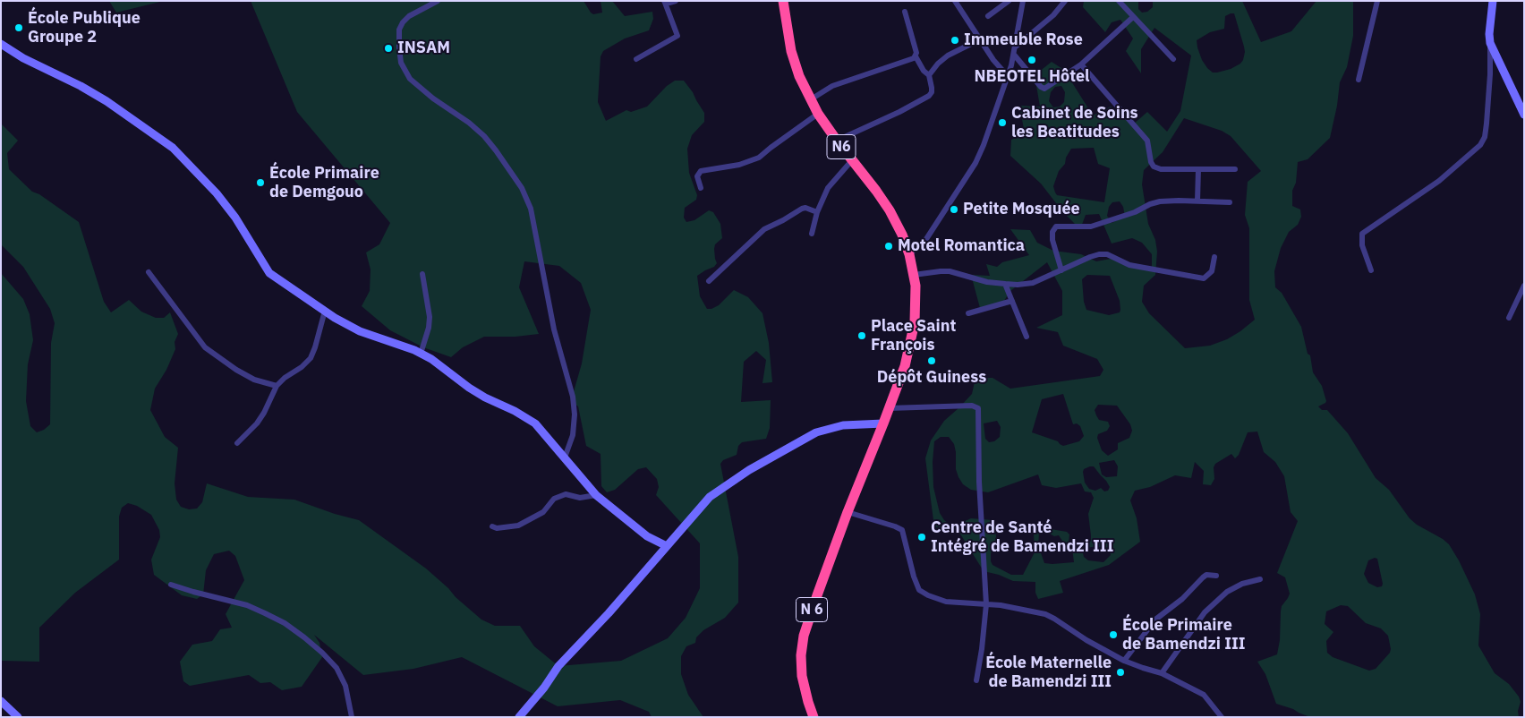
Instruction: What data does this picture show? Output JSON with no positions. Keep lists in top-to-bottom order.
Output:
{
  "streets": {
    "highway": ["N6", "N 6"]
  },
  "places": [
    "École Publique Groupe 2",
    "Immeuble Rose",
    "INSAM",
    "NBEOTEL Hôtel",
    "Cabinet de Soins les Beatitudes",
    "École Primaire de Demgouo",
    "Petite Mosquée",
    "Motel Romantica",
    "Place Saint François",
    "Dépôt Guiness",
    "Centre de Santé Intégré de Bamendzi III",
    "École Primaire de Bamendzi III",
    "École Maternelle de Bamendzi III"
  ]
}
